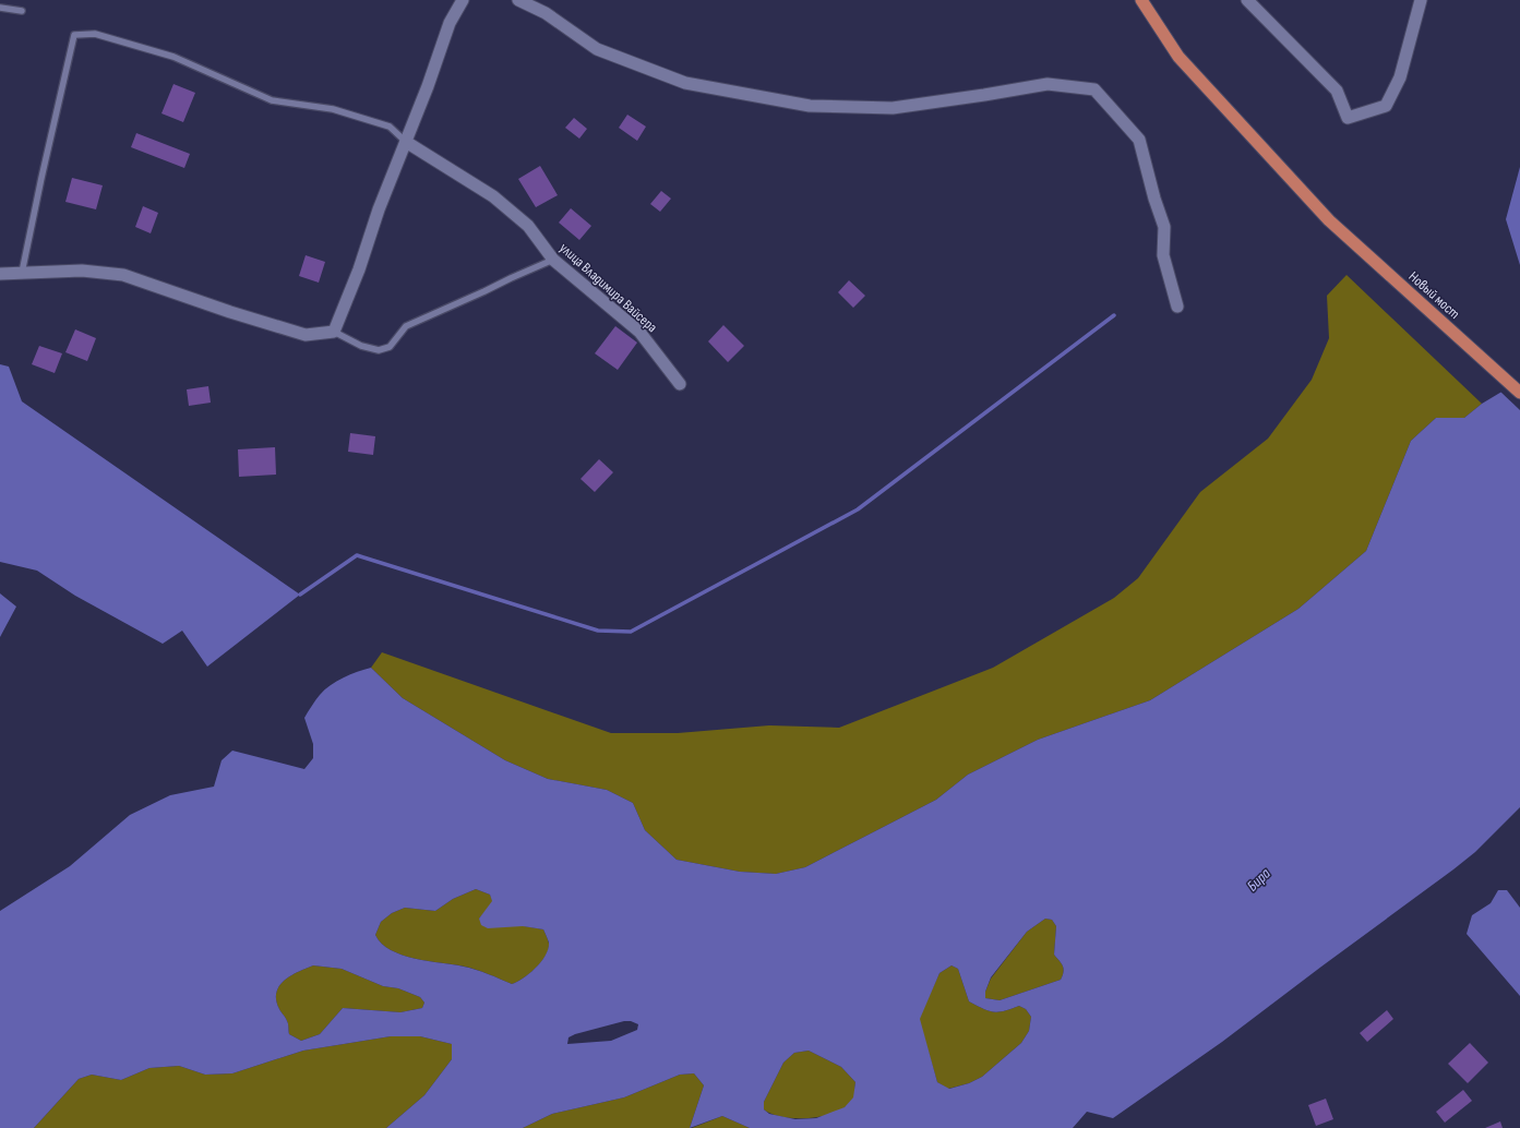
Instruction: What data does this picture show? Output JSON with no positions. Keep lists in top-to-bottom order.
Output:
{
  "streets": {
    "main road": ["Новый мост"],
    "street": ["улица Владимира Вайсера"]
  },
  "water": ["Бира"]
}
